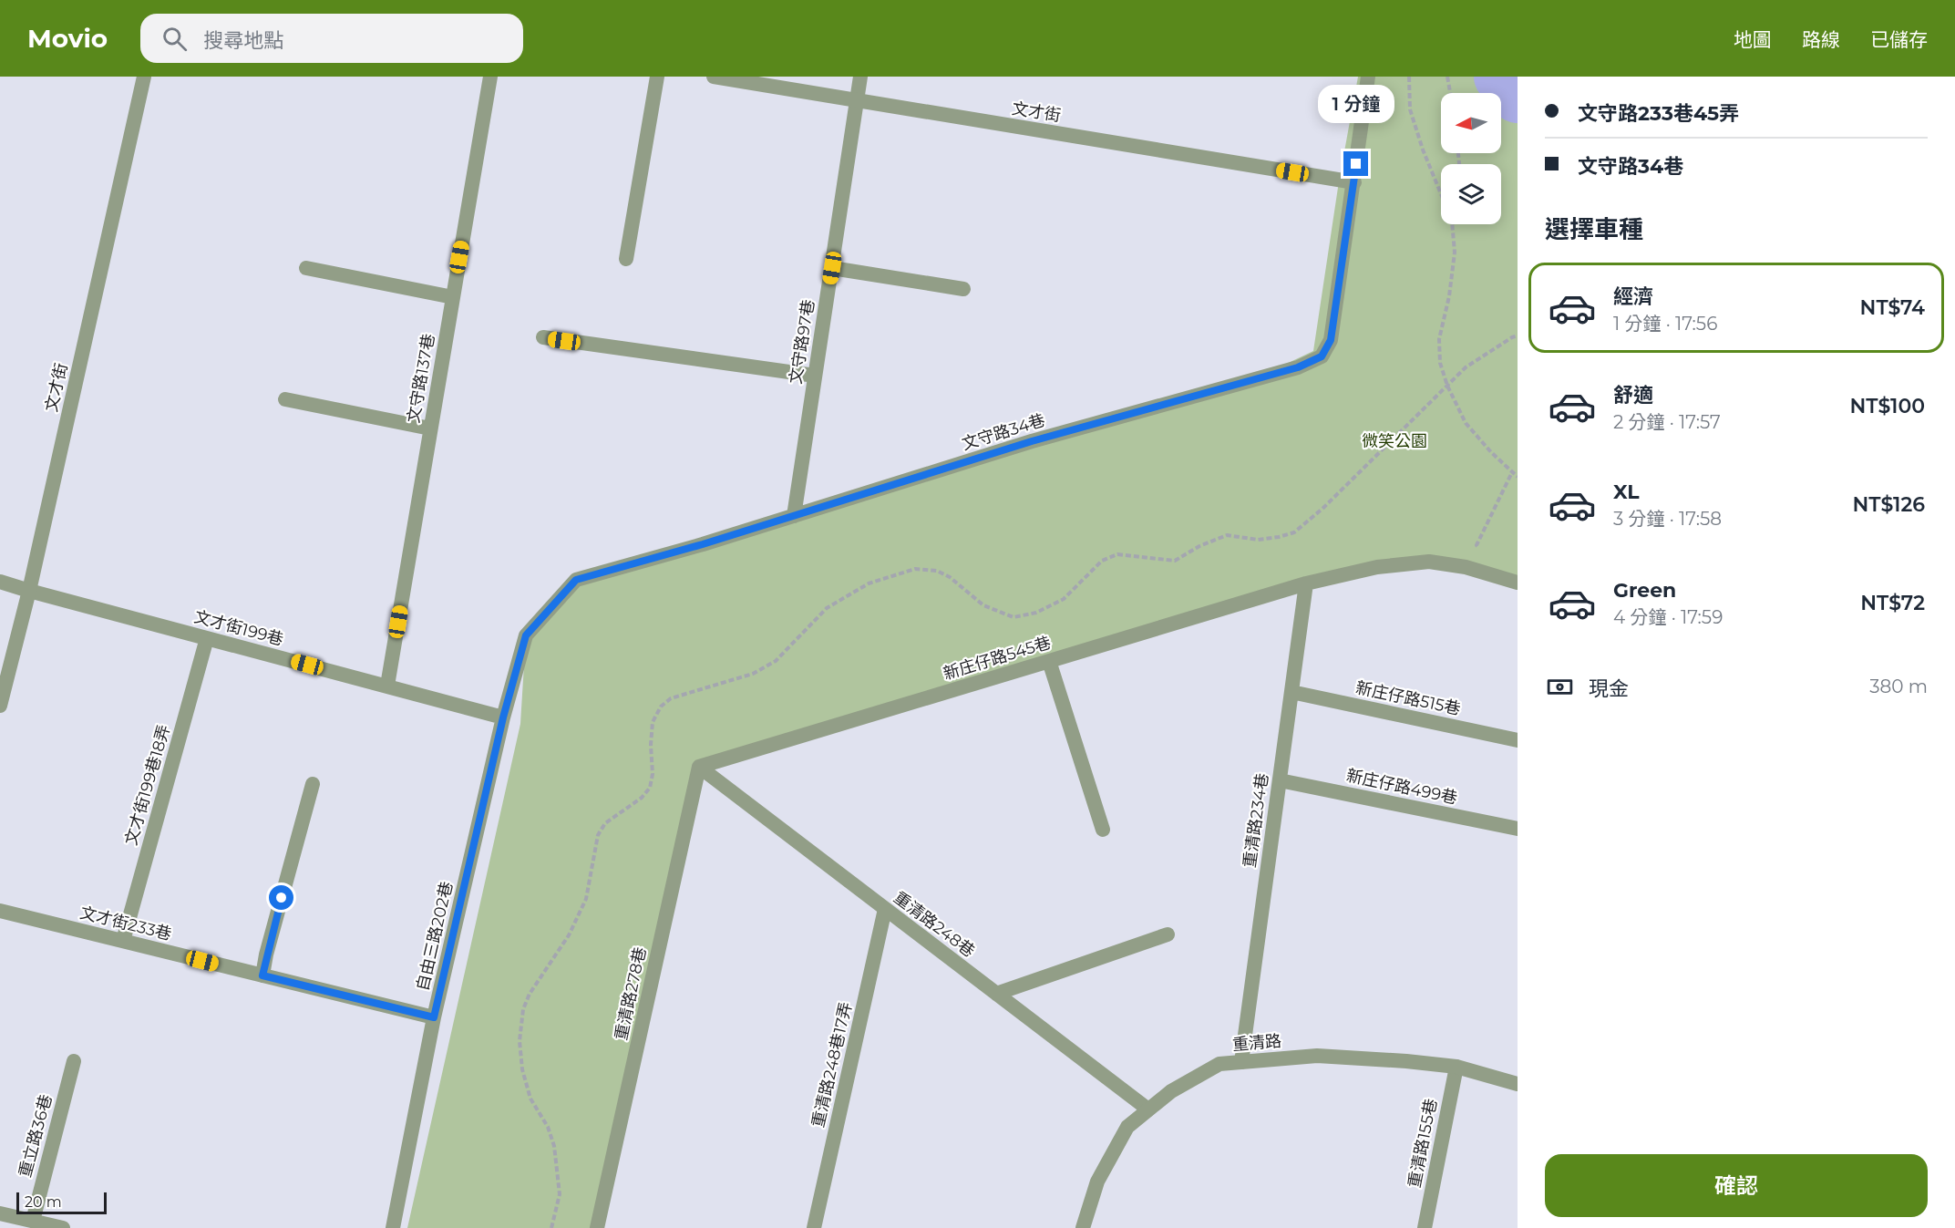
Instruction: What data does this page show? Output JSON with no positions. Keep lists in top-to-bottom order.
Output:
{
  "streets": {
    "street": [
      "文才街",
      "文守路97巷",
      "文守路137巷",
      "文守路34巷",
      "文才街199巷",
      "新庄仔路545巷",
      "新庄仔路515巷",
      "文才街199巷18弄",
      "新庄仔路499巷",
      "重清路234巷",
      "文才街233巷",
      "重清路248巷",
      "自由三路202巷",
      "重清路278巷",
      "重清路",
      "重清路248巷17弄",
      "重立路36巷",
      "重清路155巷"
    ]
  },
  "crossings": [
    ["文才街", "文守路97巷"],
    ["文才街", "文守路34巷"],
    ["文才街", "文才街199巷"],
    ["文守路97巷", "文守路34巷"],
    ["文守路137巷", "文才街199巷"],
    ["文守路34巷", "文才街199巷"],
    ["文守路34巷", "自由三路202巷"],
    ["文才街199巷", "文才街199巷18弄"],
    ["文才街199巷", "自由三路202巷"],
    ["新庄仔路545巷", "重清路234巷"],
    ["新庄仔路545巷", "重清路248巷"],
    ["新庄仔路545巷", "重清路278巷"],
    ["新庄仔路515巷", "重清路234巷"],
    ["文才街199巷18弄", "文才街233巷"],
    ["新庄仔路499巷", "重清路234巷"],
    ["重清路234巷", "重清路"],
    ["文才街233巷", "自由三路202巷"],
    ["重清路248巷", "重清路278巷"],
    ["重清路248巷", "重清路"],
    ["重清路248巷", "重清路248巷17弄"],
    ["重清路", "重清路155巷"]
  ],
  "parks": ["微笑公園"],
  "scale_bar": "20 m",
  "north": "left",
  "page": {
    "header": "Movio",
    "search": "搜尋地點",
    "nav": ["地圖", "路線", "已儲存"],
    "banner": ["文守路233巷45弄", "文守路34巷"],
    "bubble": "1 分鐘",
    "heading": "選擇車種",
    "list": [
      {
        "name": "經濟",
        "note": "1 分鐘 · 17:56",
        "value": "NT$74"
      },
      {
        "name": "舒適",
        "note": "2 分鐘 · 17:57",
        "value": "NT$100"
      },
      {
        "name": "XL",
        "note": "3 分鐘 · 17:58",
        "value": "NT$126"
      },
      {
        "name": "Green",
        "note": "4 分鐘 · 17:59",
        "value": "NT$72"
      }
    ],
    "pay": ["現金", "380 m"],
    "buttons": "確認",
    "scale": "20 m"
  }
}
